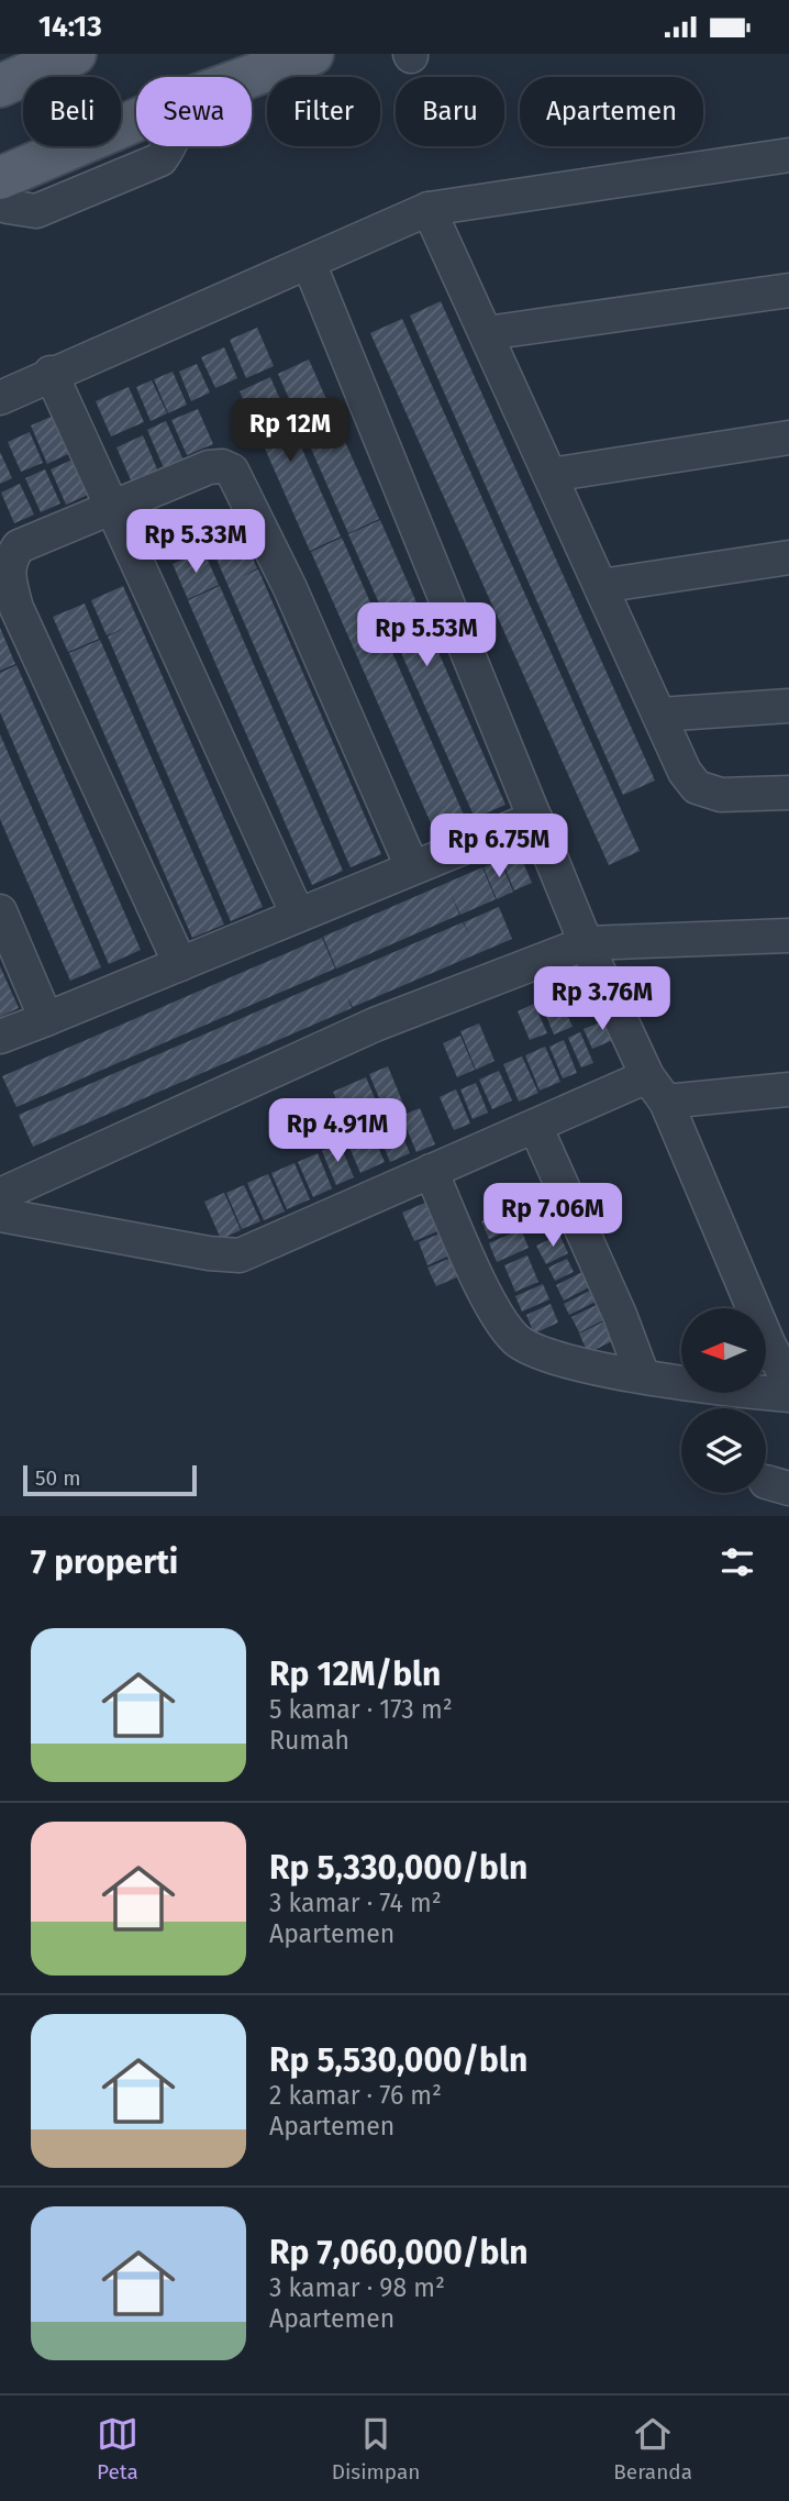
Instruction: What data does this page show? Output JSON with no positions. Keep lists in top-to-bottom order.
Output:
{
  "scale_bar": "50 m",
  "north": "left",
  "page": {
    "status": "14:13",
    "chip": [
      "Beli",
      "Sewa",
      "Filter",
      "Baru",
      "Apartemen"
    ],
    "price": [
      "Rp 12M",
      "Rp 5.33M",
      "Rp 5.53M",
      "Rp 6.75M",
      "Rp 3.76M",
      "Rp 4.91M",
      "Rp 7.06M"
    ],
    "scale": "50 m",
    "heading": "7 properti",
    "list": [
      {
        "name": "Rp 12M/bln",
        "note": "5 kamar · 173 m² · Rumah"
      },
      {
        "name": "Rp 5,330,000/bln",
        "note": "3 kamar · 74 m² · Apartemen"
      },
      {
        "name": "Rp 5,530,000/bln",
        "note": "2 kamar · 76 m² · Apartemen"
      },
      {
        "name": "Rp 7,060,000/bln",
        "note": "3 kamar · 98 m² · Apartemen"
      }
    ],
    "tabs": ["Peta", "Disimpan", "Beranda"]
  }
}
